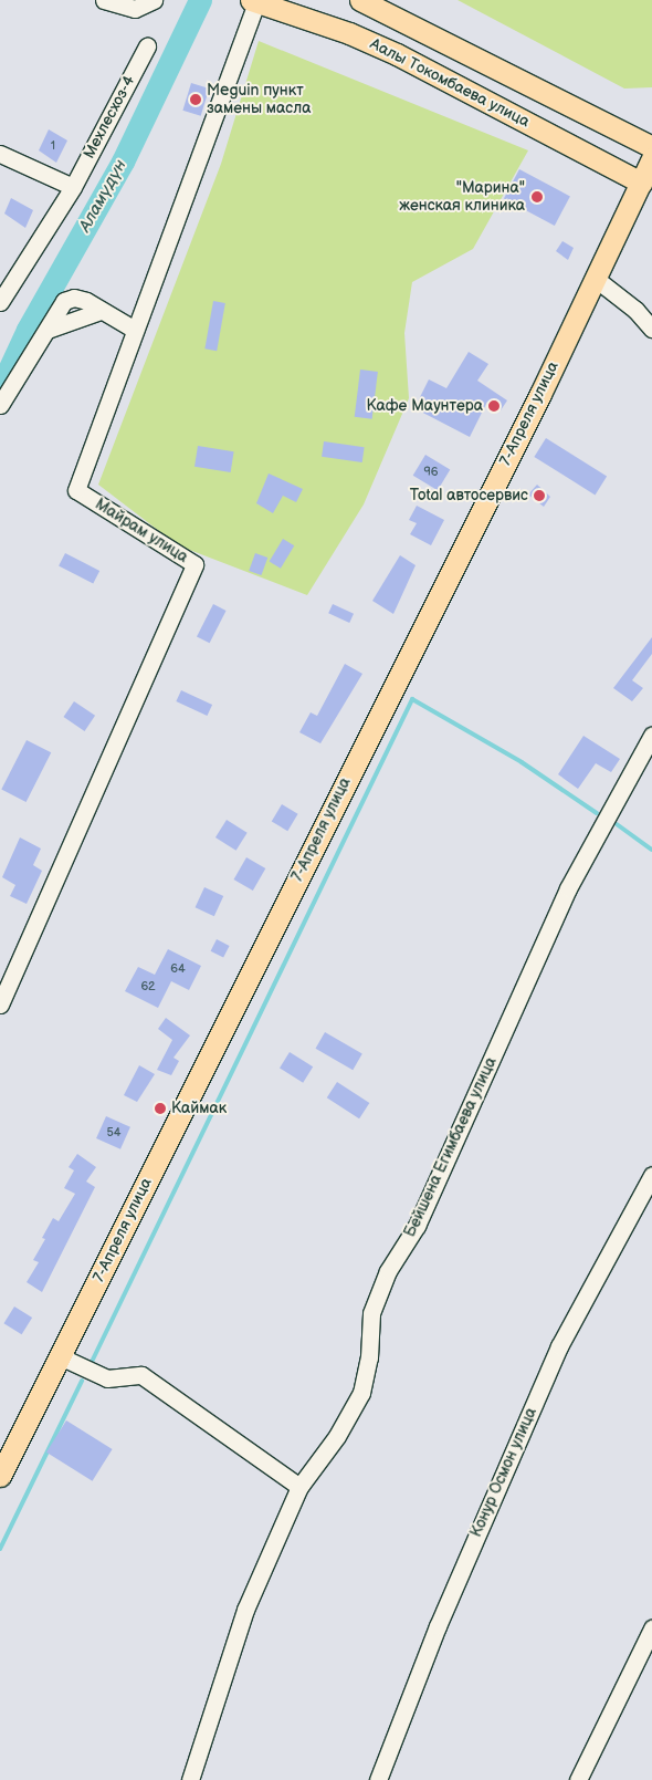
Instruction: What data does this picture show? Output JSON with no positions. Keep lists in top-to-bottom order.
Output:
{
  "streets": {
    "main road": ["Аалы Токомбаева улица", "7-Апреля улица"],
    "street": [
      "Мехлесхоз-4",
      "Майрам улица",
      "Бейшена Егимбаева улица",
      "Конур Осмон улица"
    ]
  },
  "crossings": [
    ["Аалы Токомбаева улица", "7-Апреля улица"],
    ["Аалы Токомбаева улица", "Майрам улица"]
  ],
  "water": ["Аламүдүн"],
  "places": [
    "Meguin пункт замены масла",
    "\"Марина\" женская клиника",
    "Кафе Маунтера",
    "Total автосервис",
    "Каймак"
  ],
  "house_numbers": [
    "1",
    "96",
    "64",
    "62",
    "54"
  ]
}
